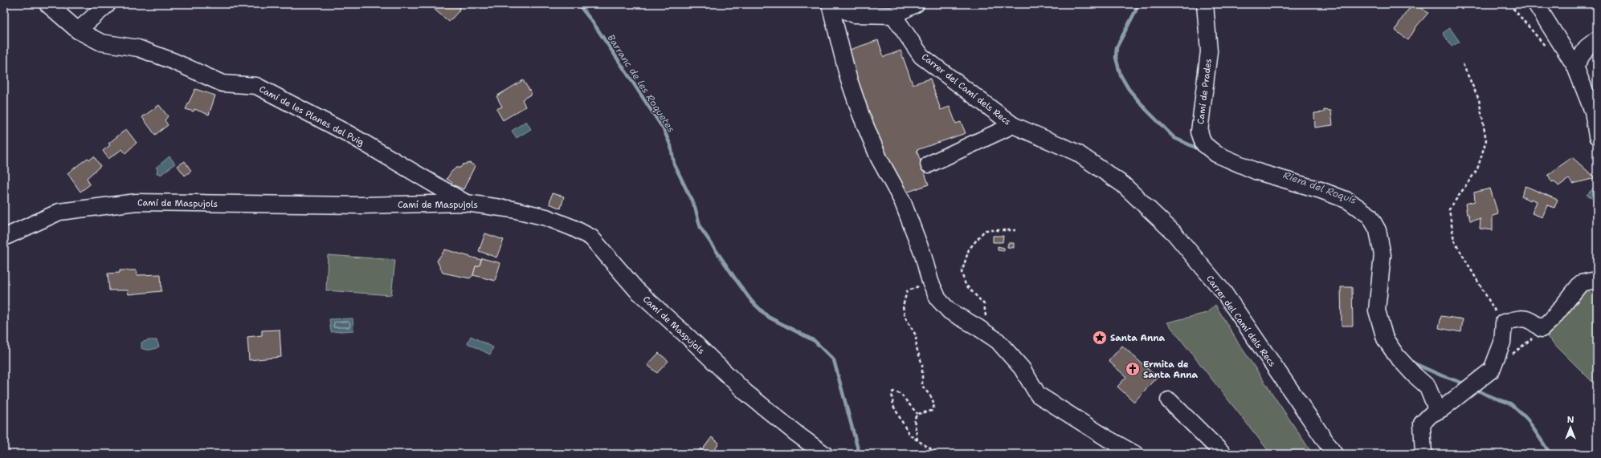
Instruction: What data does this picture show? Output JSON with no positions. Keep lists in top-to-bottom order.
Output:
{
  "streets": {
    "street": [
      "Carrer del Camí dels Recs",
      "Camí de Prades",
      "Camí de les Planes del Puig",
      "Camí de Maspujols"
    ]
  },
  "crossings": [
    ["Camí de les Planes del Puig", "Camí de Maspujols"]
  ],
  "water": ["Barranc de les Roquetes", "Riera del Roquís"],
  "places": {
    "place": ["Santa Anna"],
    "church": ["Ermita de Santa Anna"]
  },
  "north": "top"
}
